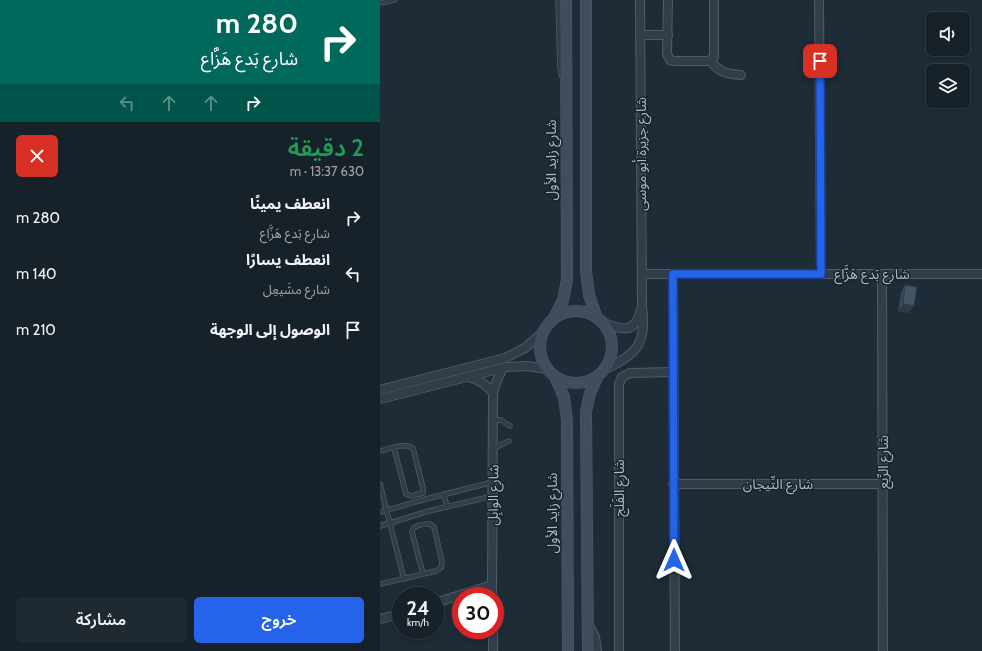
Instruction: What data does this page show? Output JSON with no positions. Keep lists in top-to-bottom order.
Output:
{
  "streets": {
    "main road": ["شارع زايد الأول"],
    "street": [
      "شارع جزيرة أبو موسى",
      "شارع بَدع هَزَّاع",
      "شارع الرِّيع",
      "شارع التِّيجان",
      "شارع الفَلَج",
      "شارع الوابِل"
    ]
  },
  "crossings": [
    ["شارع جزيرة أبو موسى", "شارع زايد الأول"],
    ["شارع جزيرة أبو موسى", "شارع بَدع هَزَّاع"],
    ["شارع بَدع هَزَّاع", "شارع الرِّيع"],
    ["شارع الرِّيع", "شارع التِّيجان"]
  ],
  "page": {
    "turn": ["280 m", "شارع بَدع هَزَّاع"],
    "heading": ["2 دقيقة", "630 m · 13:37"],
    "list": [
      {
        "name": "انعطف يمينًا",
        "note": "شارع بَدع هَزَّاع",
        "value": "280 m"
      },
      {
        "name": "انعطف يسارًا",
        "note": "شارع مشَيعِل",
        "value": "140 m"
      },
      {
        "name": "الوصول إلى الوجهة",
        "value": "210 m"
      }
    ],
    "speed": "24 km/h",
    "limit": "30",
    "buttons": ["خروج", "مشاركة"]
  }
}
